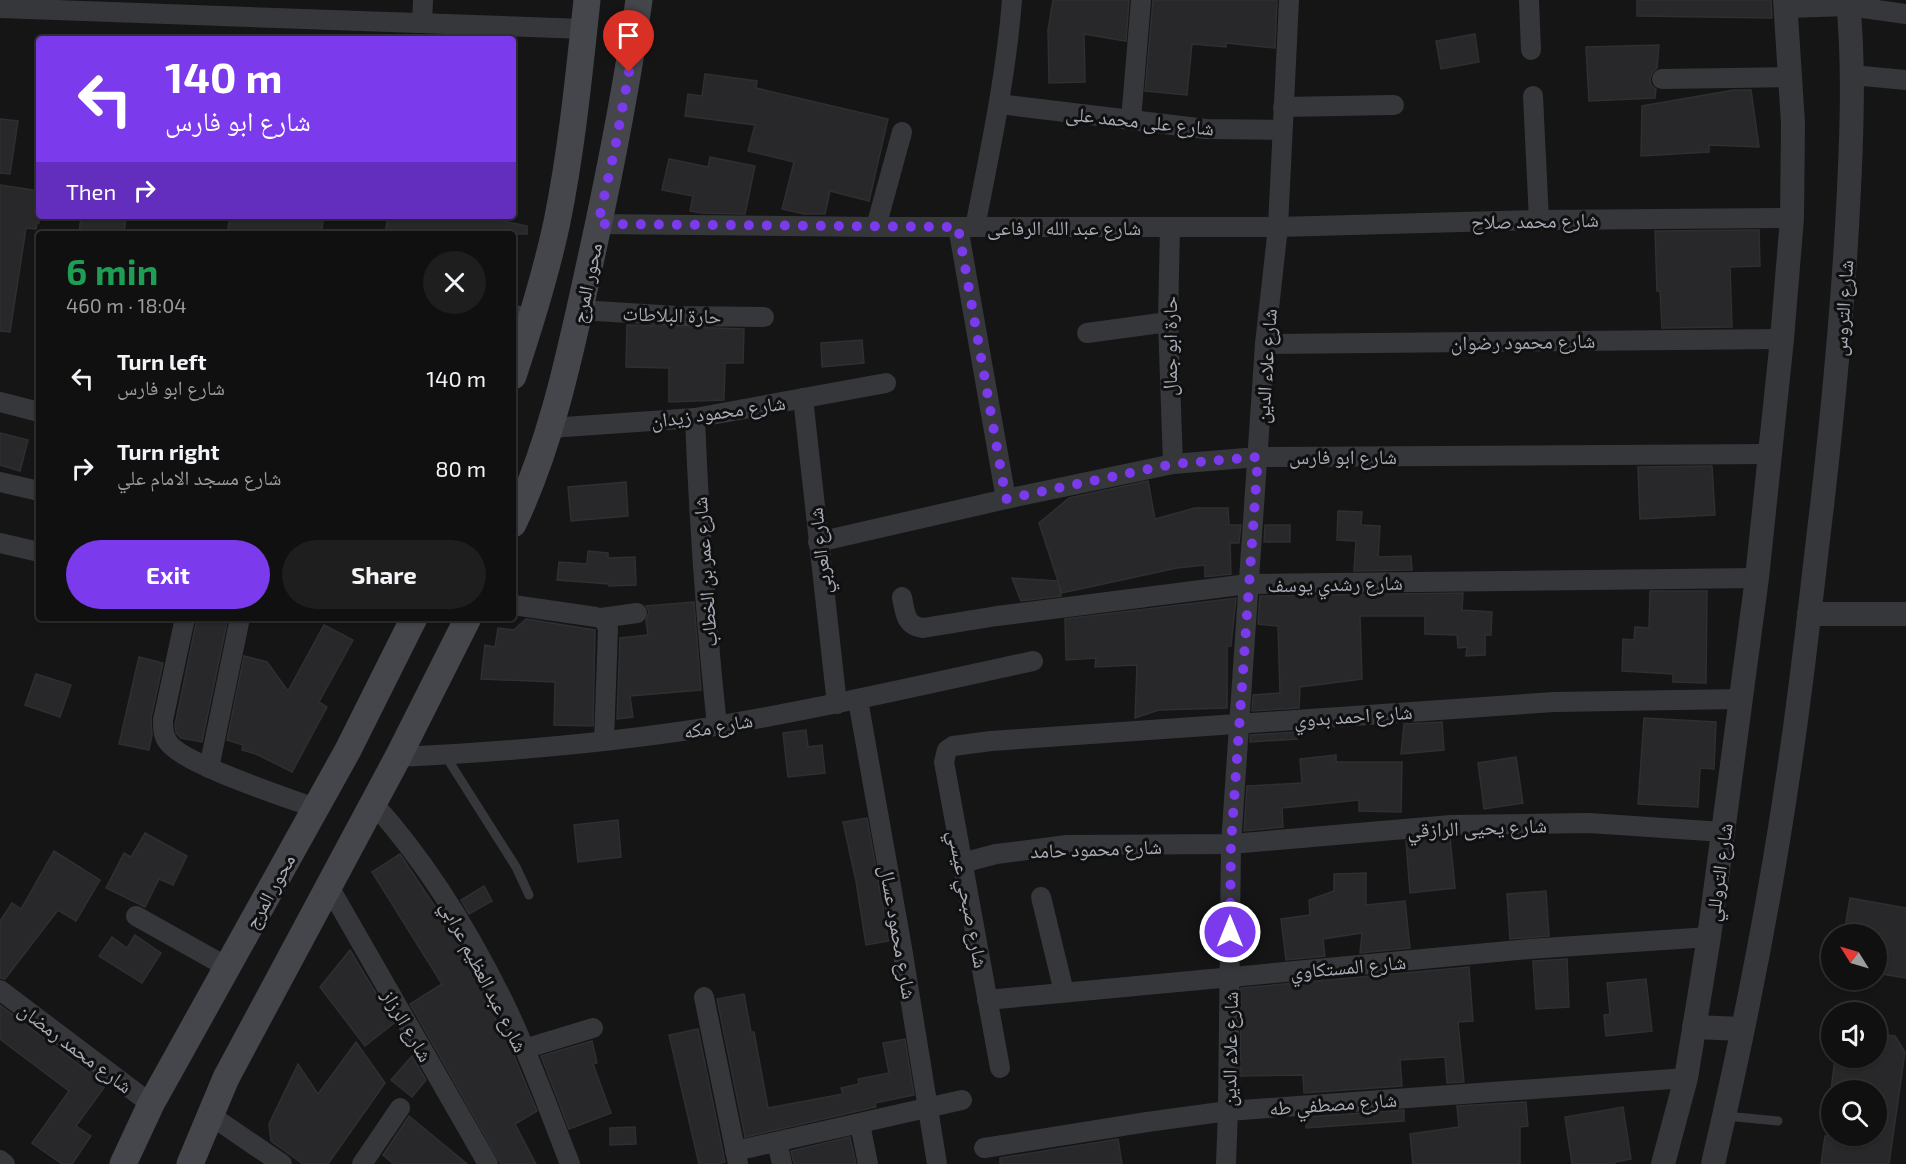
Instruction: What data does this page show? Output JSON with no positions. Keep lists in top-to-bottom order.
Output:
{
  "streets": {
    "main road": ["محور المرج"],
    "street": [
      "شارع على محمد على",
      "شارع محمد صلاح",
      "شارع عبد الله الرفاعى",
      "شارع التروس",
      "حارة البلاطات",
      "شارع محمود رضوان",
      "حارة ابو جمال",
      "شارع علاء الدين",
      "شارع محمود زيدان",
      "شارع ابو فارس",
      "شارع العربي",
      "شارع عمر بن الخطاب",
      "شارع رشدي يوسف",
      "شارع احمد بدوي",
      "شارع مكه",
      "شارع يحيى الرازقي",
      "شارع محمود حامد",
      "شارع التروللي",
      "شارع صبحي عيسي",
      "شارع محمود عسال",
      "شارع المستكاوي",
      "شارع عبد العظيم عرابي",
      "شارع الرزاز",
      "شارع محمد رمضان",
      "شارع مصطفي طه"
    ]
  },
  "crossings": [
    ["شارع على محمد على", "شارع علاء الدين"],
    ["شارع محمد صلاح", "شارع عبد الله الرفاعى"],
    ["شارع محمد صلاح", "شارع علاء الدين"],
    ["شارع عبد الله الرفاعى", "محور المرج"],
    ["شارع عبد الله الرفاعى", "حارة ابو جمال"],
    ["شارع عبد الله الرفاعى", "شارع علاء الدين"],
    ["محور المرج", "حارة البلاطات"],
    ["محور المرج", "شارع محمود زيدان"],
    ["محور المرج", "شارع محمد رمضان"],
    ["شارع محمود رضوان", "شارع علاء الدين"],
    ["حارة ابو جمال", "شارع ابو فارس"],
    ["شارع علاء الدين", "شارع ابو فارس"],
    ["شارع علاء الدين", "شارع رشدي يوسف"],
    ["شارع علاء الدين", "شارع احمد بدوي"],
    ["شارع علاء الدين", "شارع يحيى الرازقي"],
    ["شارع علاء الدين", "شارع محمود حامد"],
    ["شارع علاء الدين", "شارع المستكاوي"],
    ["شارع علاء الدين", "شارع مصطفي طه"],
    ["شارع محمود زيدان", "شارع العربي"],
    ["شارع محمود زيدان", "شارع عمر بن الخطاب"],
    ["شارع ابو فارس", "شارع العربي"],
    ["شارع العربي", "شارع مكه"],
    ["شارع عمر بن الخطاب", "شارع مكه"],
    ["شارع رشدي يوسف", "شارع التروللي"],
    ["شارع احمد بدوي", "شارع التروللي"],
    ["شارع احمد بدوي", "شارع صبحي عيسي"],
    ["شارع مكه", "شارع محمود عسال"],
    ["شارع يحيى الرازقي", "شارع محمود حامد"],
    ["شارع يحيى الرازقي", "شارع التروللي"],
    ["شارع محمود حامد", "شارع صبحي عيسي"],
    ["شارع التروللي", "شارع المستكاوي"],
    ["شارع التروللي", "شارع مصطفي طه"],
    ["شارع صبحي عيسي", "شارع المستكاوي"]
  ],
  "north": "top left",
  "page": {
    "turn": ["140 m", "شارع ابو فارس"],
    "then": "Then",
    "heading": ["6 min", "460 m · 18:04"],
    "list": [
      {
        "name": "Turn left",
        "note": "شارع ابو فارس",
        "value": "140 m"
      },
      {
        "name": "Turn right",
        "note": "شارع مسجد الامام علي",
        "value": "80 m"
      }
    ],
    "buttons": ["Exit", "Share"]
  }
}
